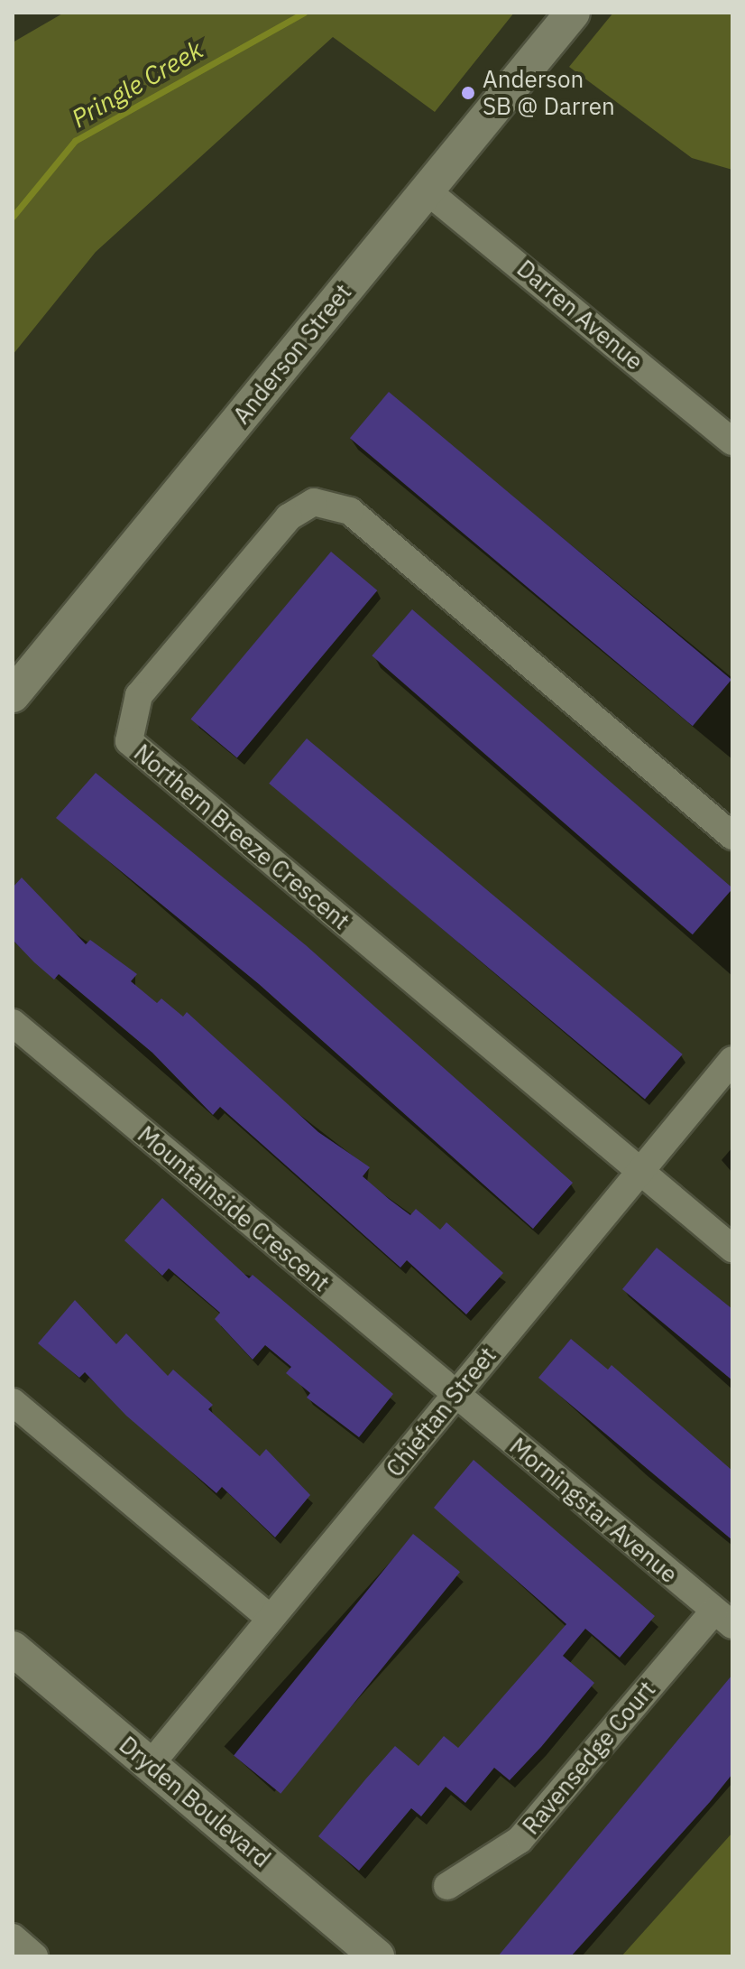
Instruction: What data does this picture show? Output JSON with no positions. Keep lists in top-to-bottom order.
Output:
{
  "streets": {
    "street": [
      "Darren Avenue",
      "Anderson Street",
      "Northern Breeze Crescent",
      "Mountainside Crescent",
      "Chieftan Street",
      "Morningstar Avenue",
      "Ravensedge Court",
      "Dryden Boulevard"
    ]
  },
  "crossings": [
    ["Darren Avenue", "Anderson Street"],
    ["Northern Breeze Crescent", "Chieftan Street"],
    ["Mountainside Crescent", "Chieftan Street"],
    ["Mountainside Crescent", "Morningstar Avenue"],
    ["Chieftan Street", "Morningstar Avenue"],
    ["Chieftan Street", "Dryden Boulevard"],
    ["Morningstar Avenue", "Ravensedge Court"]
  ],
  "water": ["Pringle Creek"],
  "places": ["Anderson SB @ Darren"]
}
